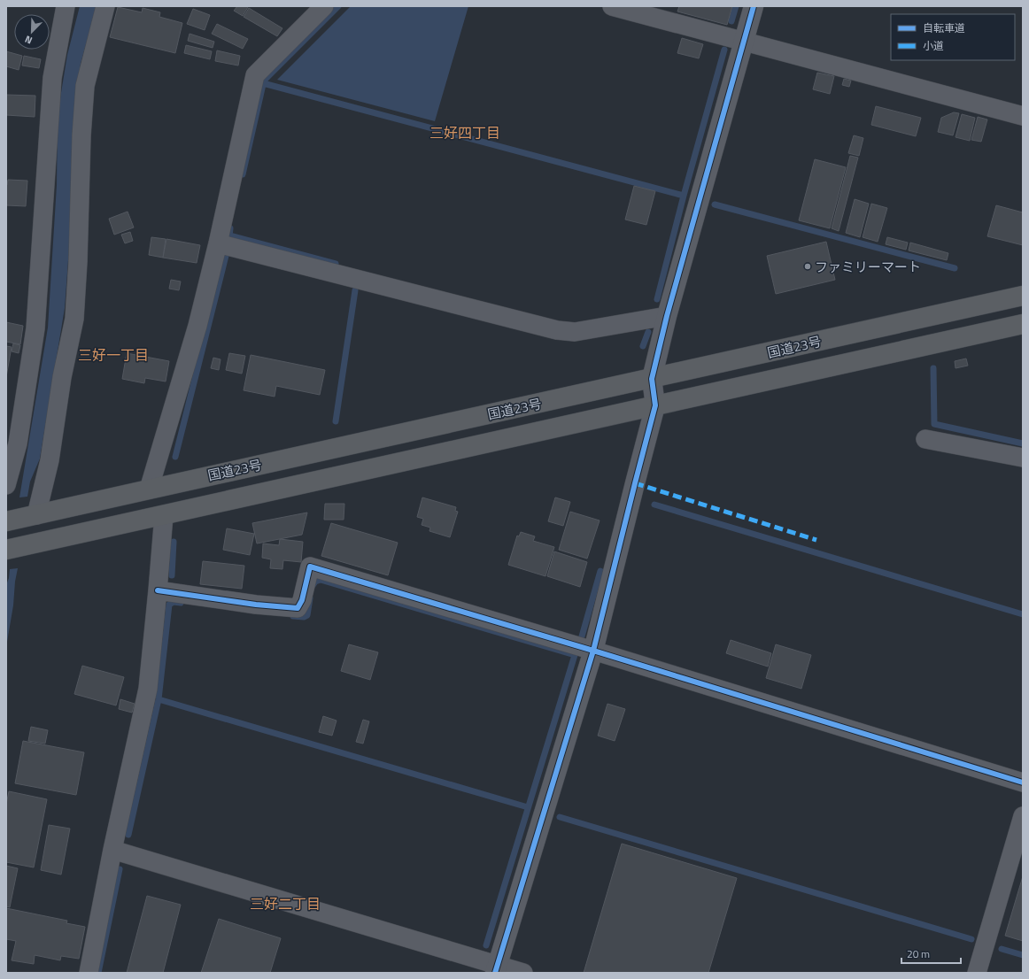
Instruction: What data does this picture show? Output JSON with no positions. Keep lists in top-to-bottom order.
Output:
{
  "streets": {
    "highway": ["国道23号"]
  },
  "districts": ["三好四丁目", "三好一丁目", "三好二丁目"],
  "places": ["ファミリーマート"],
  "legend": ["自転車道", "小道"],
  "scale_bar": "20 m",
  "north": "bottom left"
}
